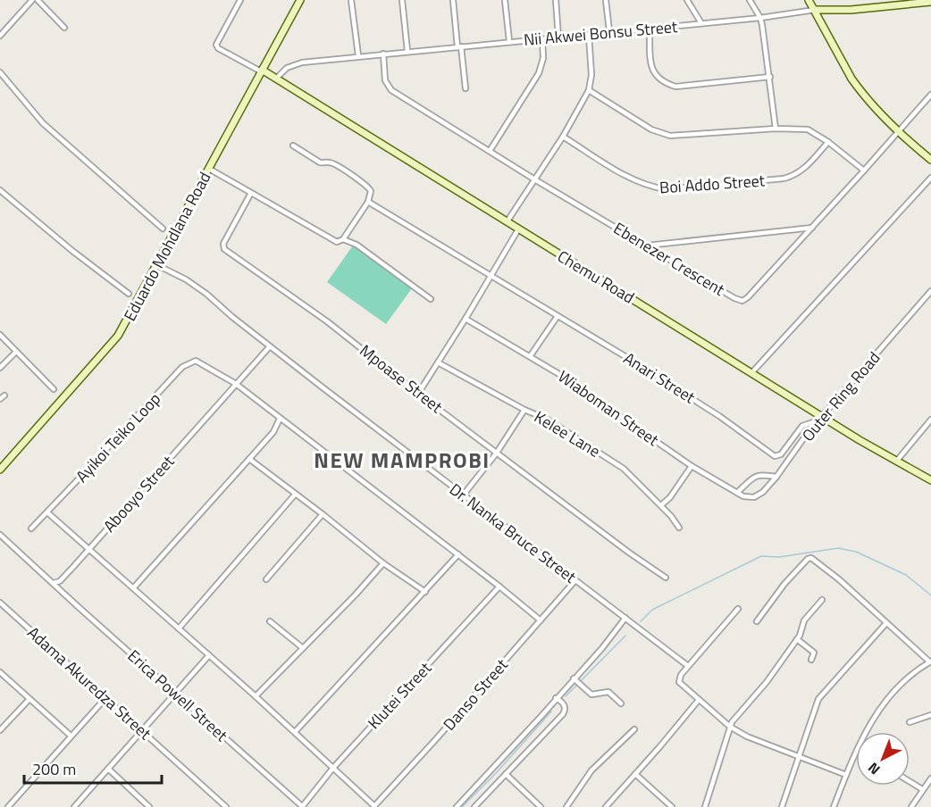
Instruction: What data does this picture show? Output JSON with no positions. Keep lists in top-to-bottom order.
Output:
{
  "streets": {
    "street": [
      "Nii Akwei Bonsu Street",
      "Boi Addo Street",
      "Eduardo Mohdlana Road",
      "Ebenezer Crescent",
      "Chemu Road",
      "Anari Street",
      "Mpoase Street",
      "Outer Ring Road",
      "Wiaboman Street",
      "Kelee Lane",
      "Ayikoi Teiko Loop",
      "Abooyo Street",
      "Dr. Nanka Bruce Street",
      "Adama Akuredza Street",
      "Danso Street",
      "Erica Powell Street",
      "Klutei Street"
    ]
  },
  "crossings": [
    ["Nii Akwei Bonsu Street", "Ebenezer Crescent"],
    ["Nii Akwei Bonsu Street", "Chemu Road"],
    ["Eduardo Mohdlana Road", "Chemu Road"],
    ["Eduardo Mohdlana Road", "Dr. Nanka Bruce Street"],
    ["Chemu Road", "Outer Ring Road"],
    ["Anari Street", "Outer Ring Road"],
    ["Outer Ring Road", "Wiaboman Street"],
    ["Ayikoi Teiko Loop", "Abooyo Street"],
    ["Ayikoi Teiko Loop", "Danso Street"],
    ["Ayikoi Teiko Loop", "Klutei Street"],
    ["Abooyo Street", "Dr. Nanka Bruce Street"],
    ["Abooyo Street", "Erica Powell Street"],
    ["Dr. Nanka Bruce Street", "Danso Street"],
    ["Erica Powell Street", "Klutei Street"]
  ],
  "districts": ["NEW MAMPROBI"],
  "scale_bar": "200 m",
  "north": "bottom left"
}
